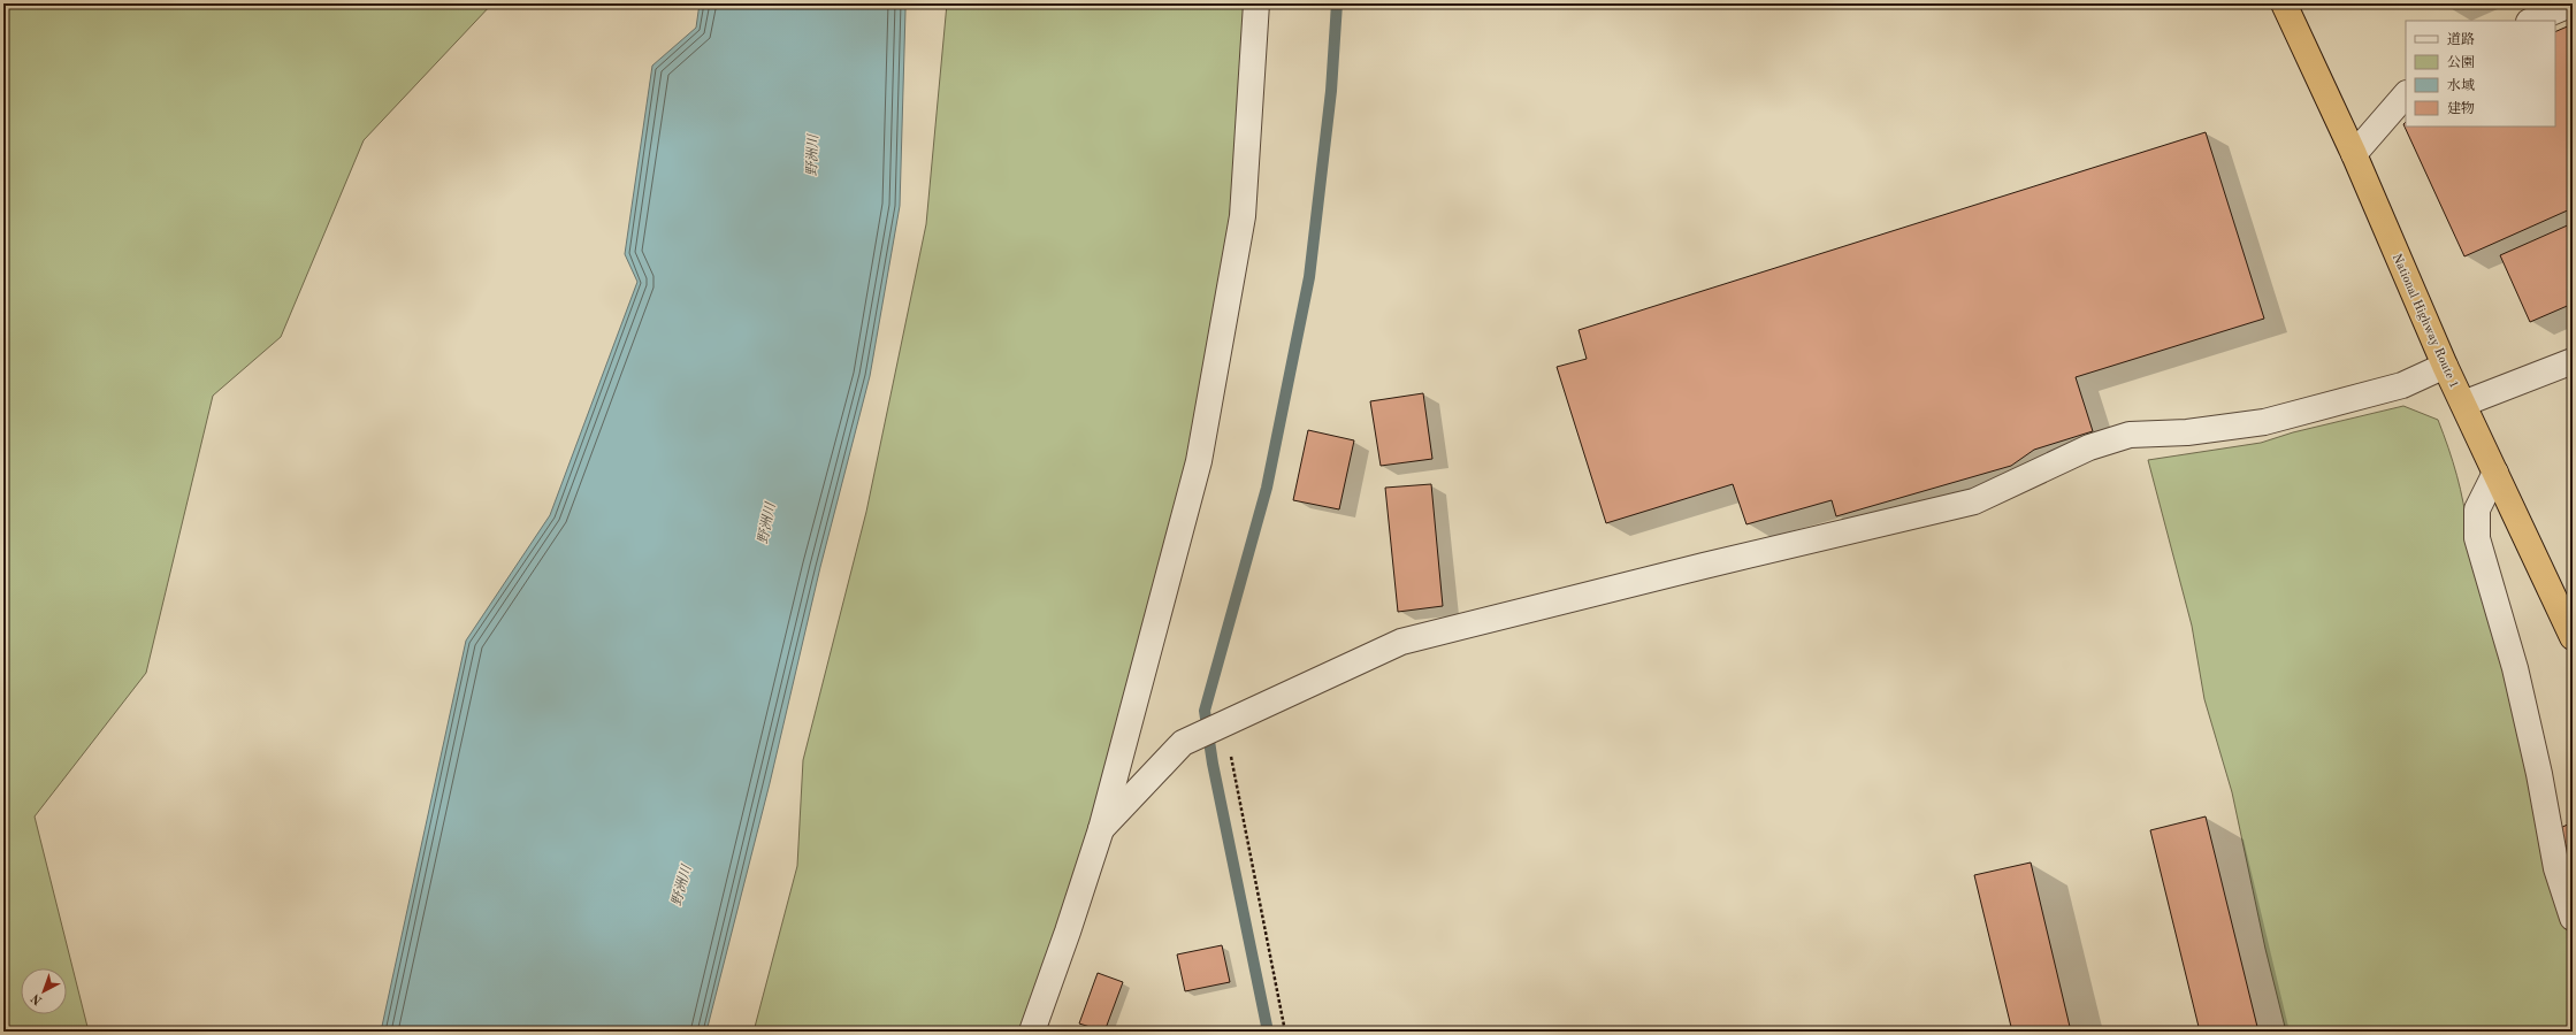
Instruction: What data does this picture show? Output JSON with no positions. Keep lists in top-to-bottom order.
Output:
{
  "streets": {
    "highway": ["National Highway Route 1"]
  },
  "water": ["野洲川"],
  "legend": [
    "道路",
    "公園",
    "水域",
    "建物"
  ],
  "north": "bottom left"
}
